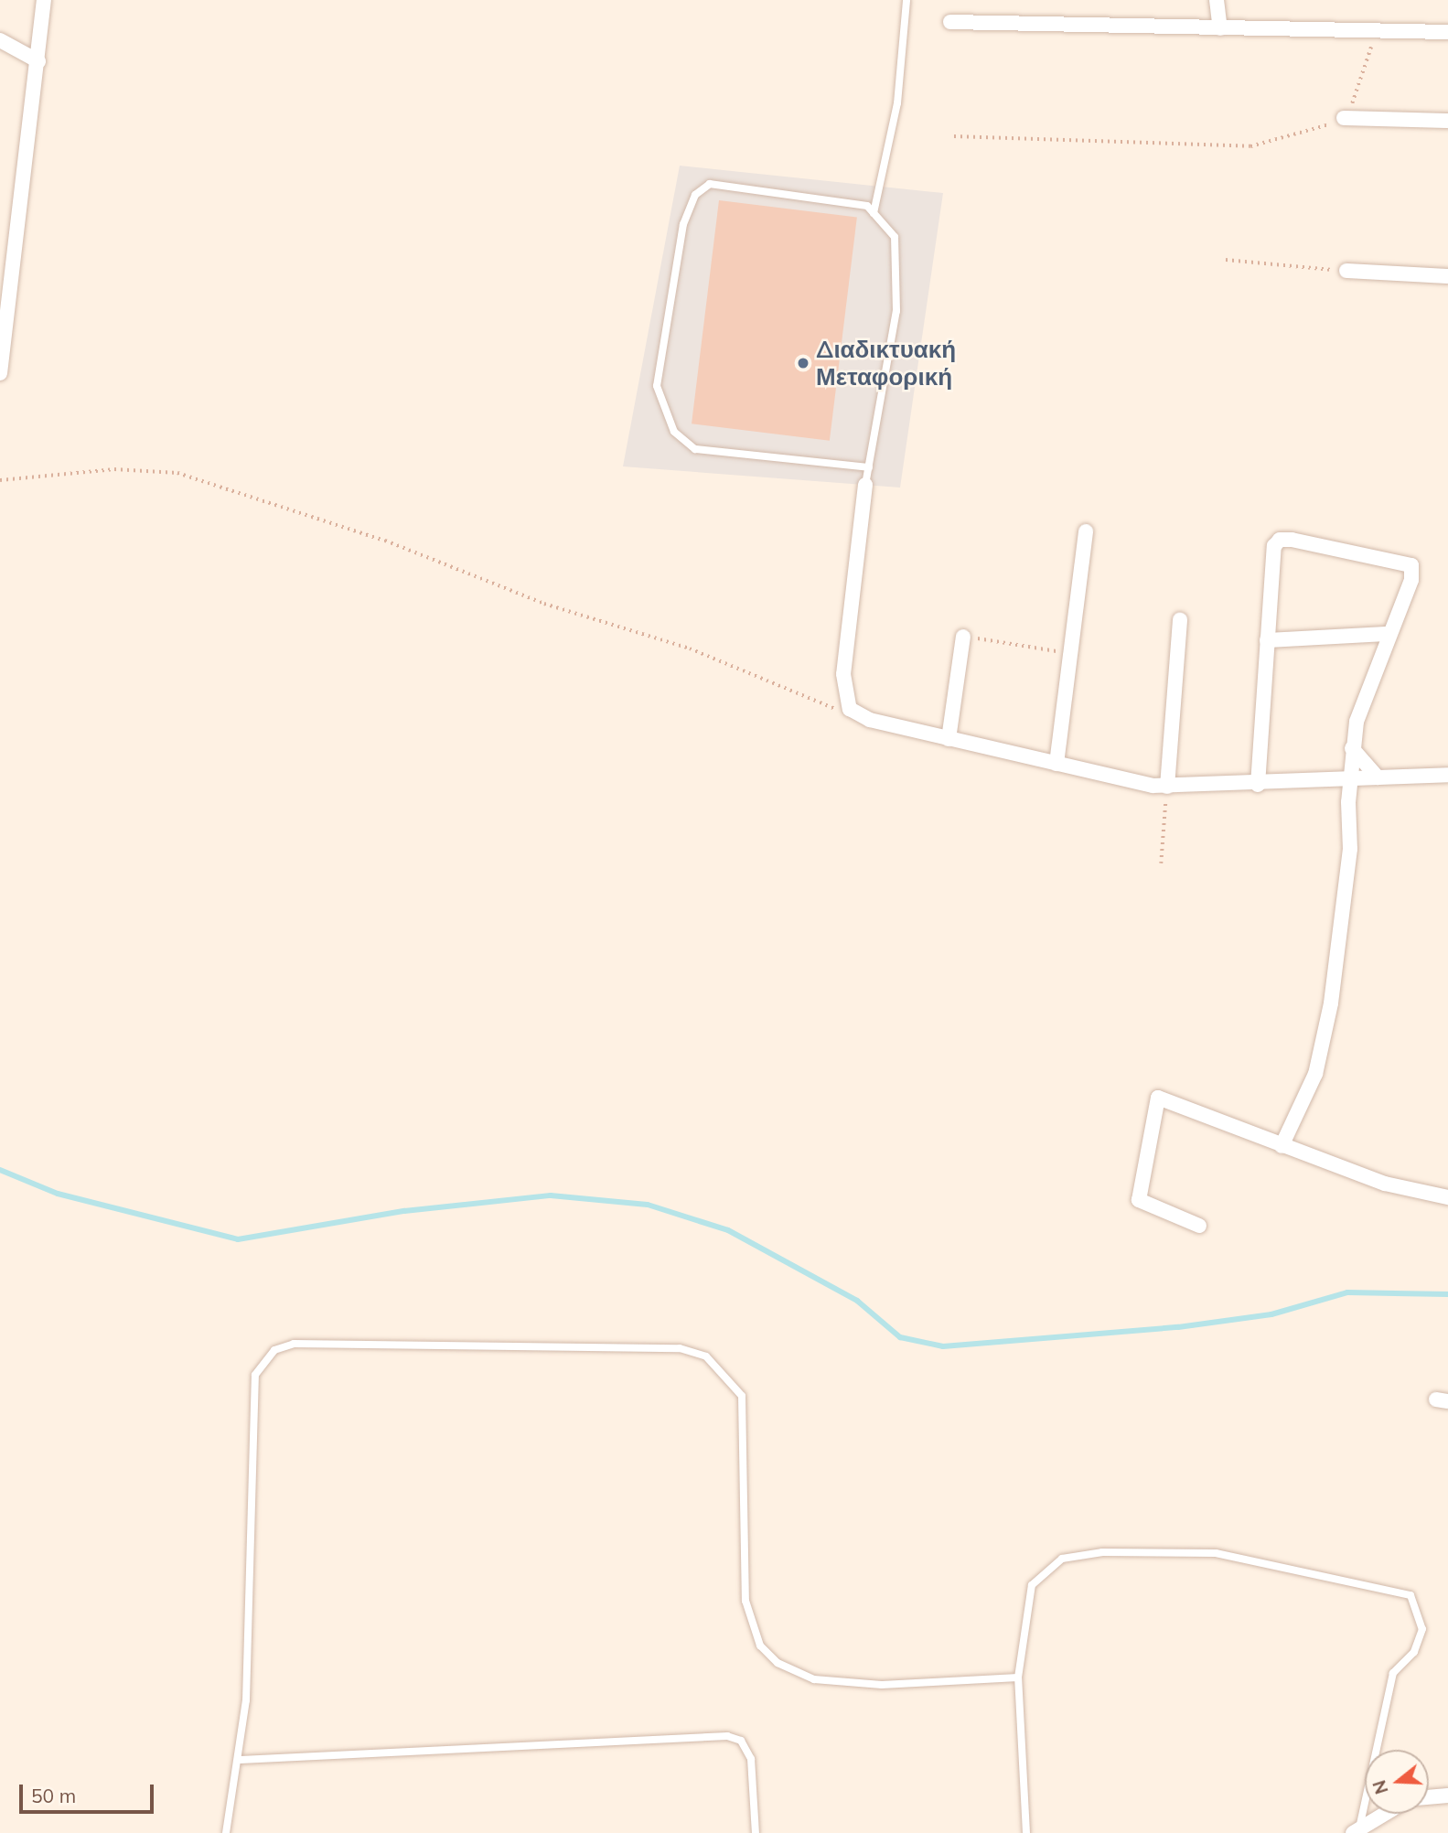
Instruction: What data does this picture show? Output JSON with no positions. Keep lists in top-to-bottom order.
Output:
{
  "places": ["Διαδικτυακή Μεταφορική"],
  "scale_bar": "50 m",
  "north": "left"
}
